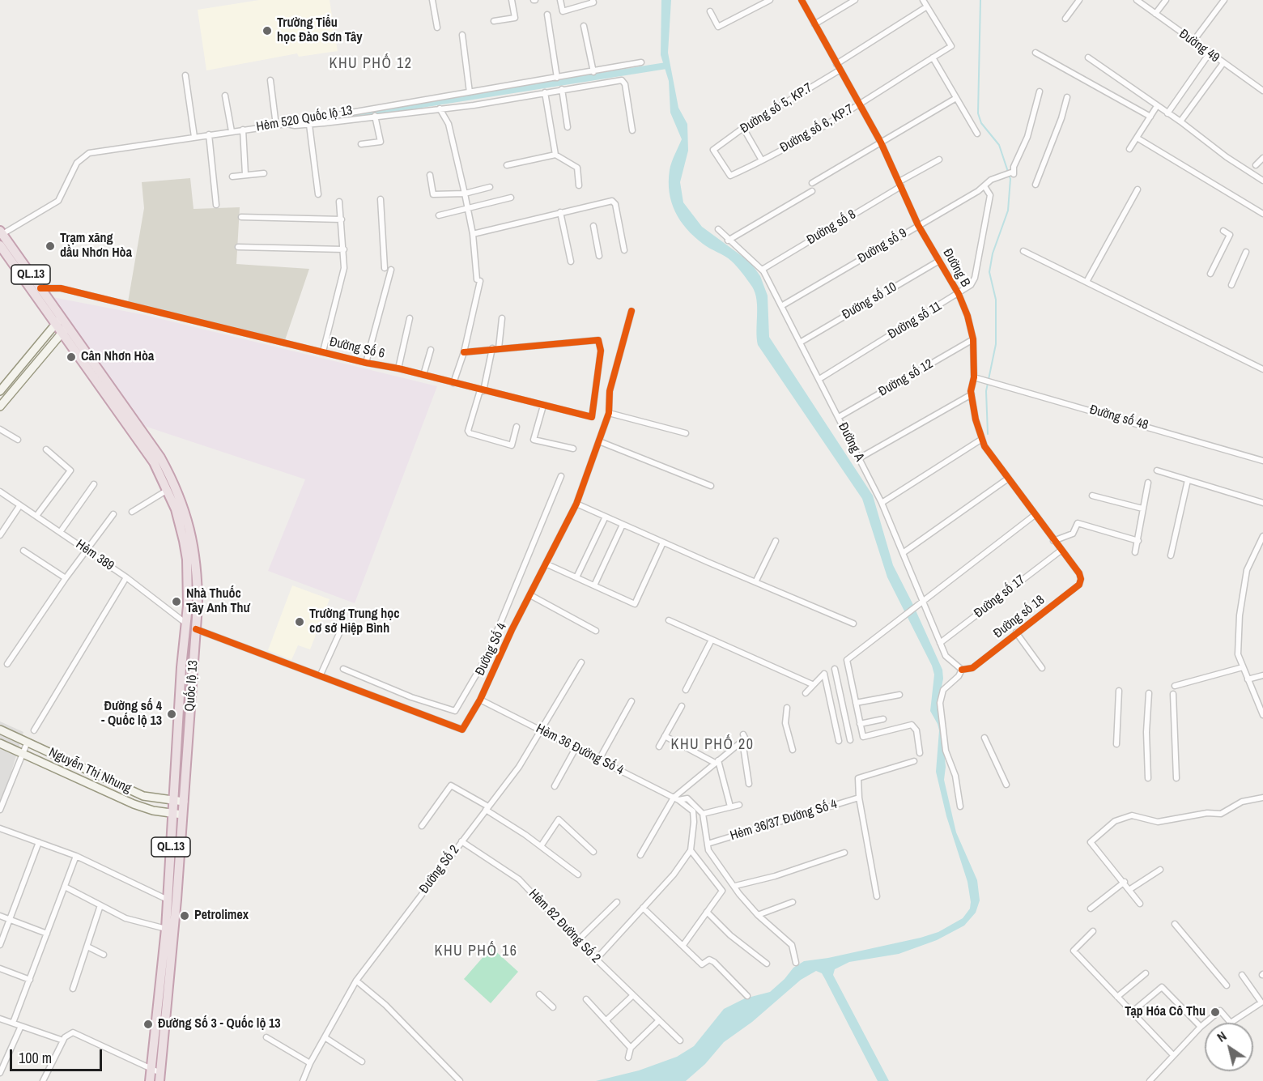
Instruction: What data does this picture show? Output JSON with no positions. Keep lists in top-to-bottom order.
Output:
{
  "streets": {
    "highway": ["QL.13", "Quốc lộ 13"],
    "street": [
      "Đường 49",
      "Đường số 5, KP.7",
      "Hẻm 520 Quốc lộ 13",
      "Đường số 6, KP.7",
      "Đường số 8",
      "Đường số 9",
      "Đường B",
      "Đường số 10",
      "Đường số 11",
      "Đường Số 6",
      "Đường số 12",
      "Đường số 48",
      "Đường A",
      "Hẻm 389",
      "Đường số 17",
      "Đường số 18",
      "Đường Số 4",
      "Hẻm 36 Đường Số 4",
      "Nguyễn Thị Nhung",
      "Hẻm 36/37 Đường Số 4",
      "Đường Số 2",
      "Hẻm 82 Đường Số 2"
    ]
  },
  "crossings": [
    ["Đường số 5, KP.7", "Đường số 6, KP.7"],
    ["Đường số 5, KP.7", "Đường B"],
    ["Hẻm 520 Quốc lộ 13", "Quốc lộ 13"],
    ["Đường số 6, KP.7", "Đường B"],
    ["Đường số 8", "Đường B"],
    ["Đường số 8", "Đường A"],
    ["Đường số 9", "Đường B"],
    ["Đường số 9", "Đường số 11"],
    ["Đường số 9", "Đường A"],
    ["Đường B", "Đường số 10"],
    ["Đường B", "Đường số 11"],
    ["Đường B", "Đường số 12"],
    ["Đường B", "Đường số 48"],
    ["Đường B", "Đường số 17"],
    ["Đường B", "Đường số 18"],
    ["Đường số 10", "Đường A"],
    ["Đường số 11", "Đường A"],
    ["Đường Số 6", "Quốc lộ 13"],
    ["Đường số 12", "Đường A"],
    ["Đường A", "Đường số 17"],
    ["Đường A", "Đường số 18"],
    ["Hẻm 389", "Quốc lộ 13"],
    ["Đường Số 4", "Quốc lộ 13"],
    ["Đường Số 4", "Hẻm 36 Đường Số 4"],
    ["Quốc lộ 13", "Nguyễn Thị Nhung"],
    ["Hẻm 36 Đường Số 4", "Đường Số 2"],
    ["Đường Số 2", "Hẻm 82 Đường Số 2"]
  ],
  "districts": ["KHU PHỐ 12", "KHU PHỐ 20", "KHU PHỐ 16"],
  "places": [
    "Trường Tiểu học Đào Sơn Tây",
    "Trạm xăng dầu Nhơn Hòa",
    "Cân Nhơn Hòa",
    "Nhà Thuốc Tây Anh Thư",
    "Trường Trung học cơ sở Hiệp Bình",
    "Đường số 4 - Quốc lộ 13",
    "Petrolimex",
    "Tạp Hóa Cô Thu",
    "Đường Số 3 - Quốc lộ 13"
  ],
  "scale_bar": "100 m",
  "north": "top left"
}
